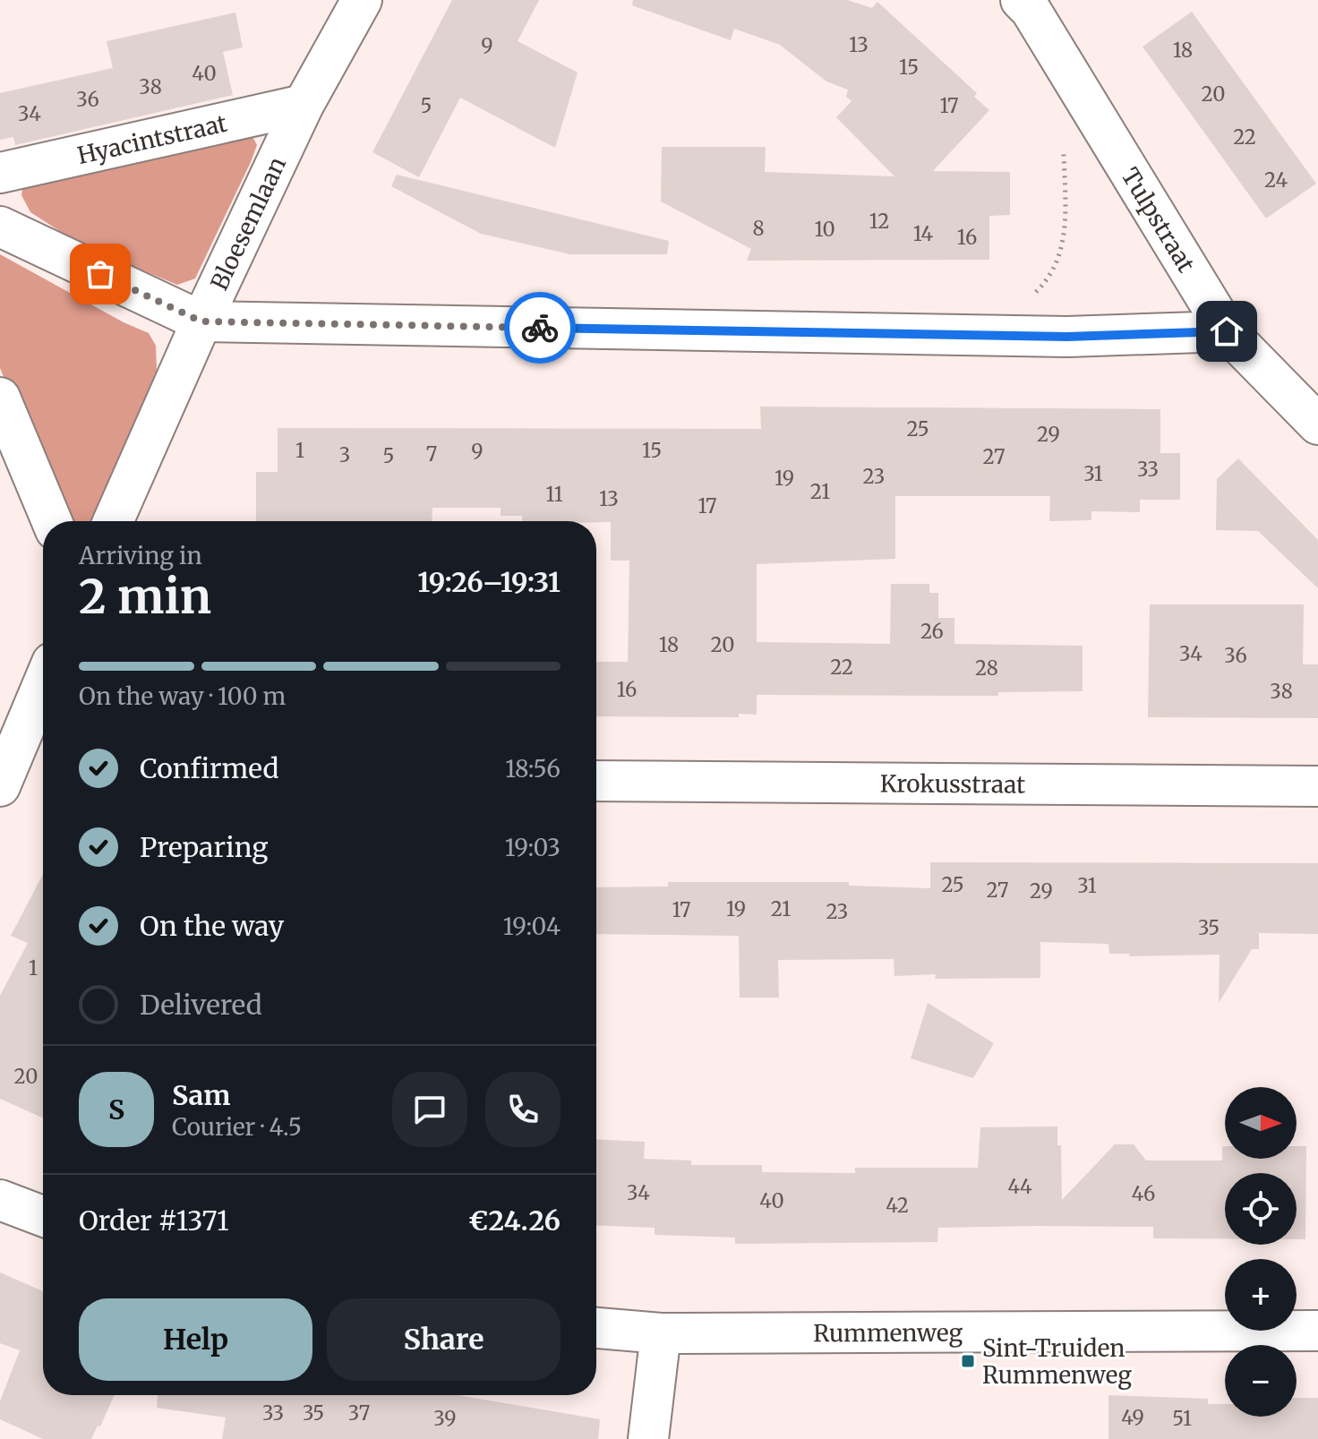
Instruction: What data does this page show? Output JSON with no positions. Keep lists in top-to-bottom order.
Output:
{
  "streets": {
    "street": [
      "Hyacintstraat",
      "Tulpstraat",
      "Bloesemlaan",
      "Krokusstraat",
      "Rummenweg"
    ]
  },
  "crossings": [
    ["Hyacintstraat", "Bloesemlaan"]
  ],
  "places": {
    "transit": ["Sint-Truiden Rummenweg"]
  },
  "house_numbers": [
    "13",
    "9",
    "18",
    "15",
    "40",
    "38",
    "20",
    "36",
    "5",
    "17",
    "34",
    "22",
    "24",
    "12",
    "8",
    "10",
    "14",
    "16",
    "25",
    "29",
    "1",
    "15",
    "9",
    "7",
    "3",
    "5",
    "27",
    "33",
    "31",
    "23",
    "19",
    "21",
    "11",
    "13",
    "17",
    "26",
    "18",
    "20",
    "34",
    "36",
    "22",
    "28",
    "16",
    "38",
    "25",
    "31",
    "27",
    "29",
    "19",
    "21",
    "17",
    "23",
    "35",
    "1",
    "20",
    "44",
    "34",
    "46",
    "40",
    "42",
    "33",
    "35",
    "37",
    "49",
    "39",
    "51"
  ],
  "north": "right",
  "page": {
    "heading": ["2 min", "Arriving in", "19:26–19:31"],
    "panel": [
      "Sam",
      "Courier · 4.5",
      "Order #1371",
      "€24.26"
    ],
    "bar": "On the way · 100 m",
    "list": [
      ["Confirmed", "18:56"],
      ["Preparing", "19:03"],
      ["On the way", "19:04"],
      "Delivered"
    ],
    "round": "S",
    "map_buttons": ["+", "−"],
    "buttons": ["Help", "Share"]
  }
}
